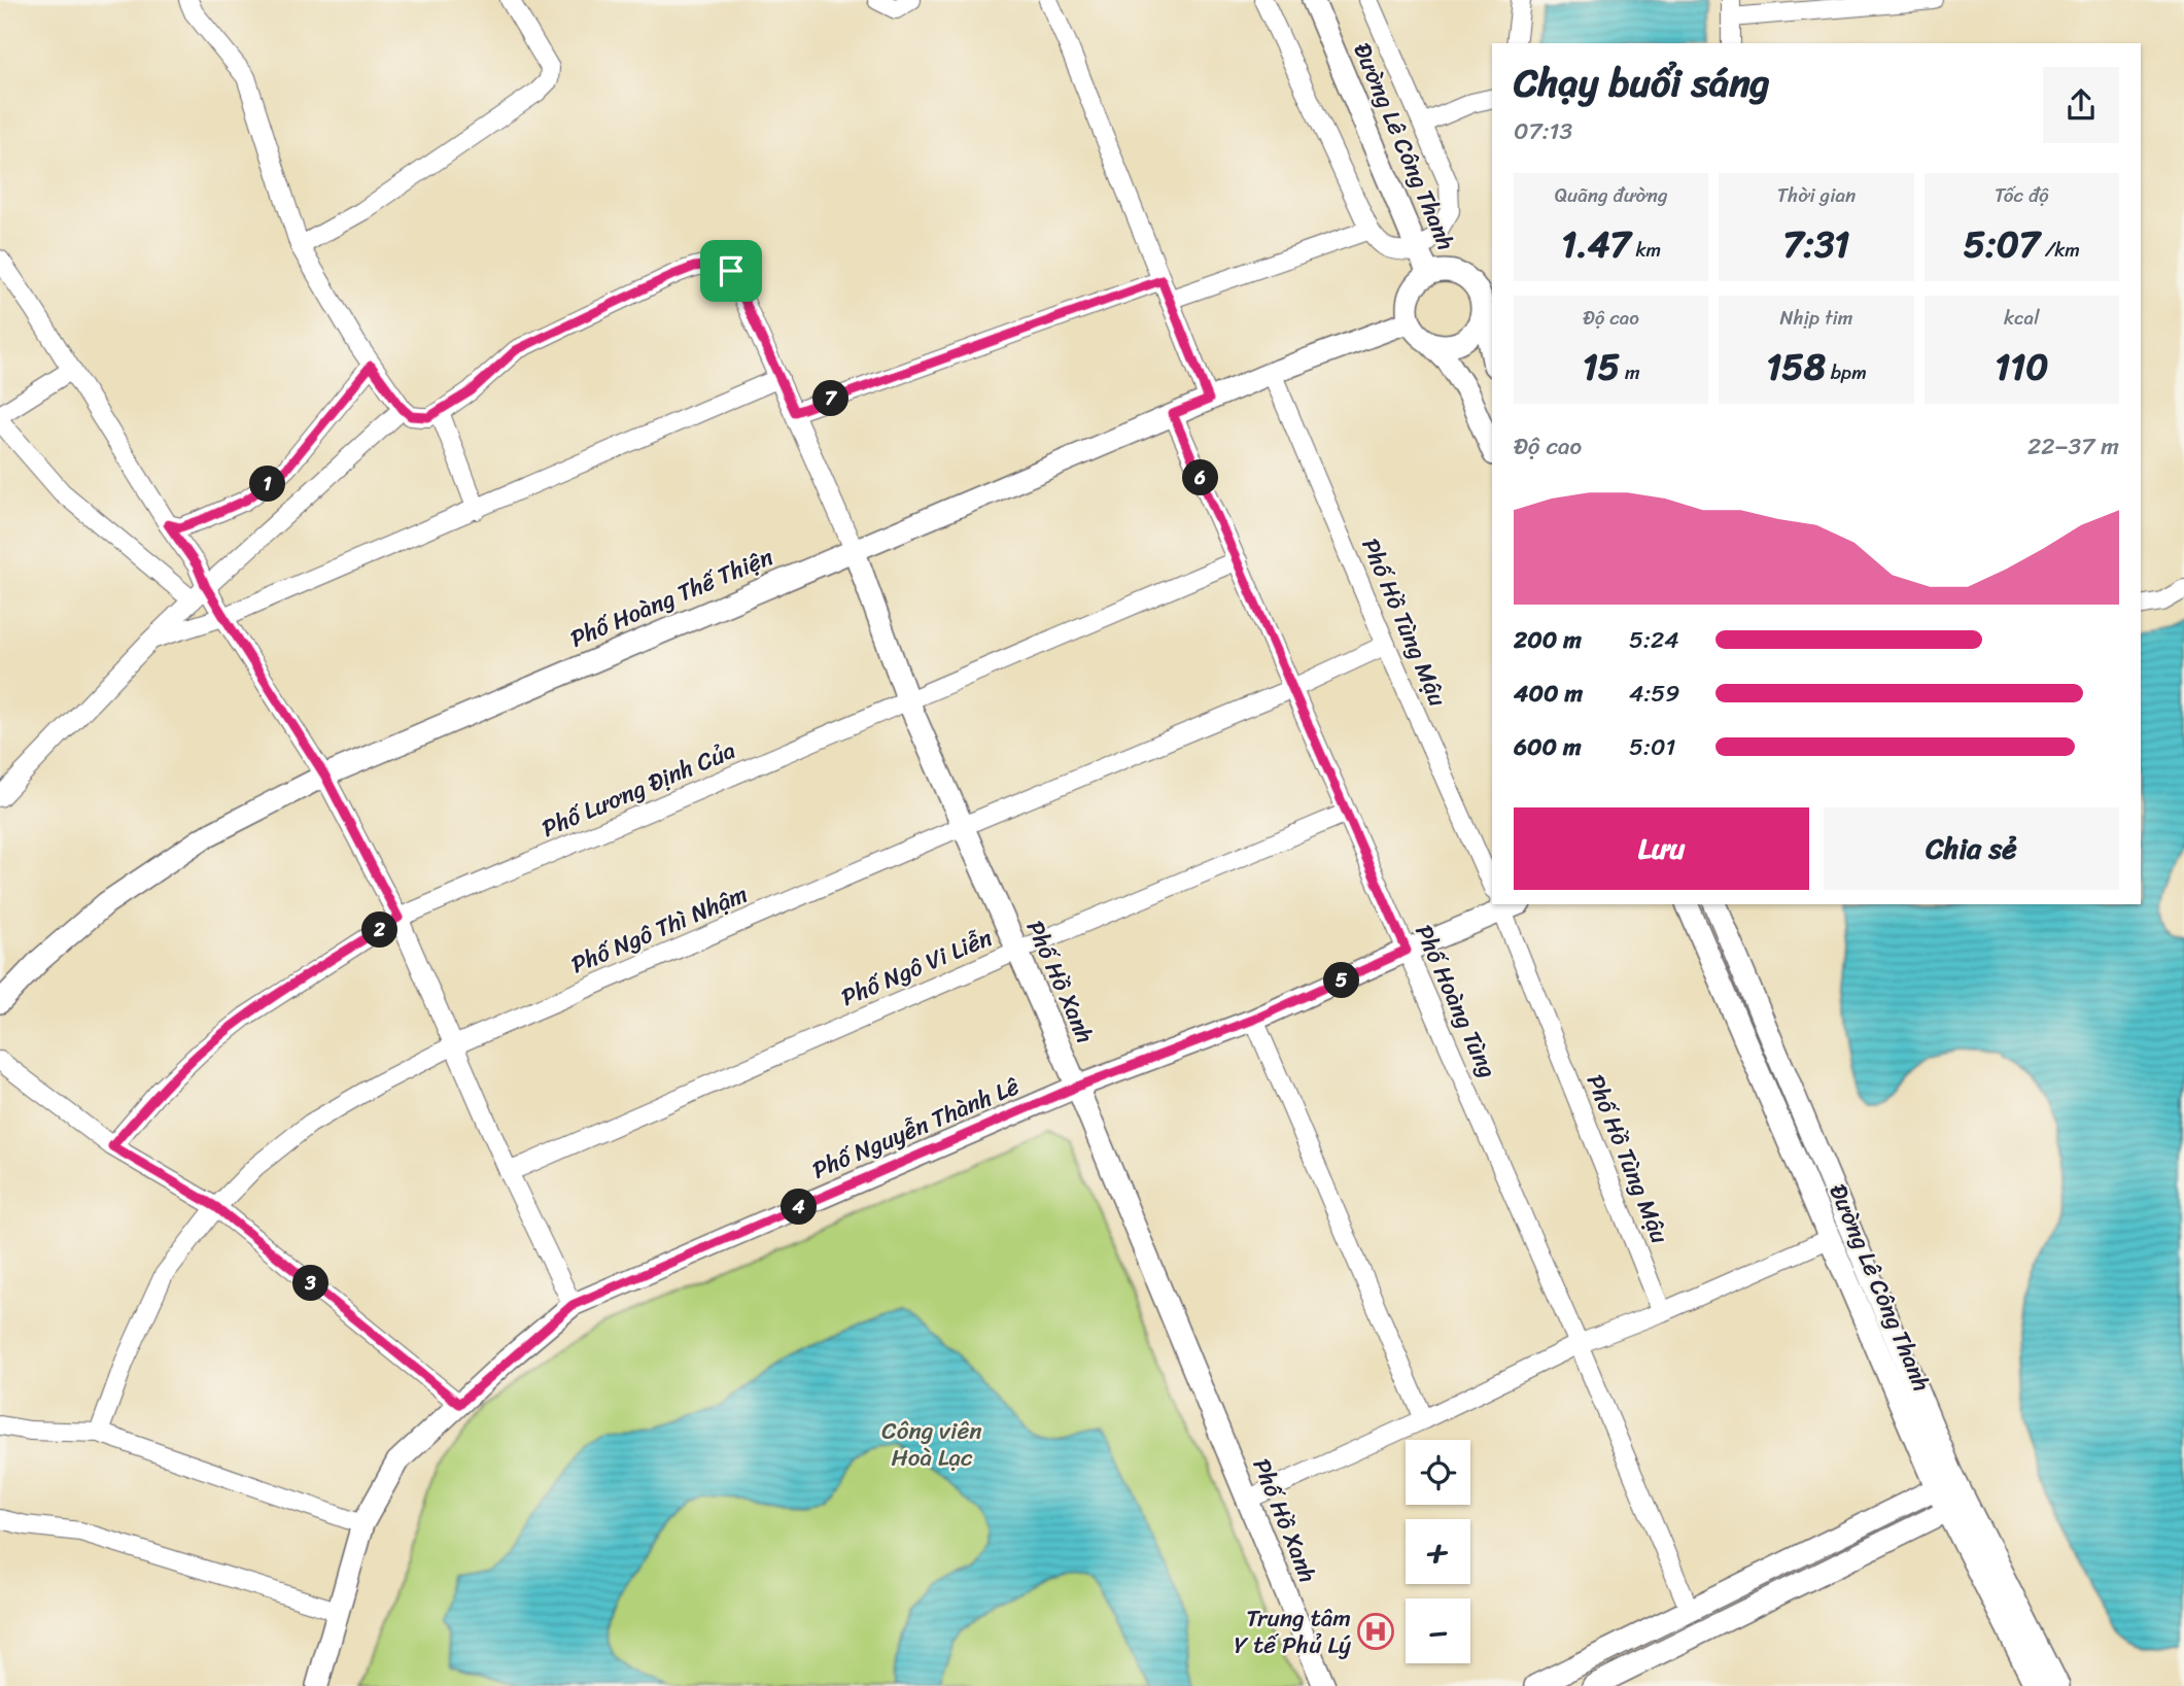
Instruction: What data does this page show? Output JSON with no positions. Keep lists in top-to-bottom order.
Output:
{
  "streets": {
    "street": [
      "Đường Lê Công Thanh",
      "Phố Hoàng Thế Thiện",
      "Phố Hồ Tùng Mậu",
      "Phố Lương Định Của",
      "Phố Ngô Thì Nhậm",
      "Phố Ngô Vi Liễn",
      "Phố Hồ Xanh",
      "Phố Hoàng Tùng",
      "Phố Nguyễn Thành Lê"
    ]
  },
  "crossings": [
    ["Đường Lê Công Thanh", "Phố Hoàng Thế Thiện"],
    ["Phố Hoàng Thế Thiện", "Phố Hồ Tùng Mậu"],
    ["Phố Hoàng Thế Thiện", "Phố Hồ Xanh"],
    ["Phố Hoàng Thế Thiện", "Phố Hoàng Tùng"],
    ["Phố Hồ Tùng Mậu", "Phố Ngô Thì Nhậm"],
    ["Phố Lương Định Của", "Phố Hồ Xanh"],
    ["Phố Lương Định Của", "Phố Hoàng Tùng"],
    ["Phố Ngô Thì Nhậm", "Phố Hồ Xanh"],
    ["Phố Ngô Thì Nhậm", "Phố Hoàng Tùng"],
    ["Phố Ngô Vi Liễn", "Phố Hồ Xanh"],
    ["Phố Ngô Vi Liễn", "Phố Hoàng Tùng"],
    ["Phố Hồ Xanh", "Phố Nguyễn Thành Lê"],
    ["Phố Hoàng Tùng", "Phố Nguyễn Thành Lê"]
  ],
  "parks": ["Công viên Hoà Lạc"],
  "places": {
    "hospital": ["Trung tâm Y tế Phủ Lý"]
  },
  "page": {
    "heading": ["Chạy buổi sáng", "07:13"],
    "stats": [
      ["Quãng đường", "1.47 km"],
      ["Thời gian", "7:31"],
      ["Tốc độ", "5:07 /km"],
      ["Độ cao", "15 m"],
      ["Nhịp tim", "158 bpm"],
      ["kcal", "110"]
    ],
    "pins": [
      "7",
      "6",
      "1",
      "2",
      "5",
      "4",
      "3"
    ],
    "chart": ["Độ cao", "22–37 m"],
    "list": [
      {
        "name": "200 m",
        "note": "5:24"
      },
      {
        "name": "400 m",
        "note": "4:59"
      },
      {
        "name": "600 m",
        "note": "5:01"
      }
    ],
    "buttons": ["Lưu", "Chia sẻ"],
    "map_buttons": ["+", "−"]
  }
}
